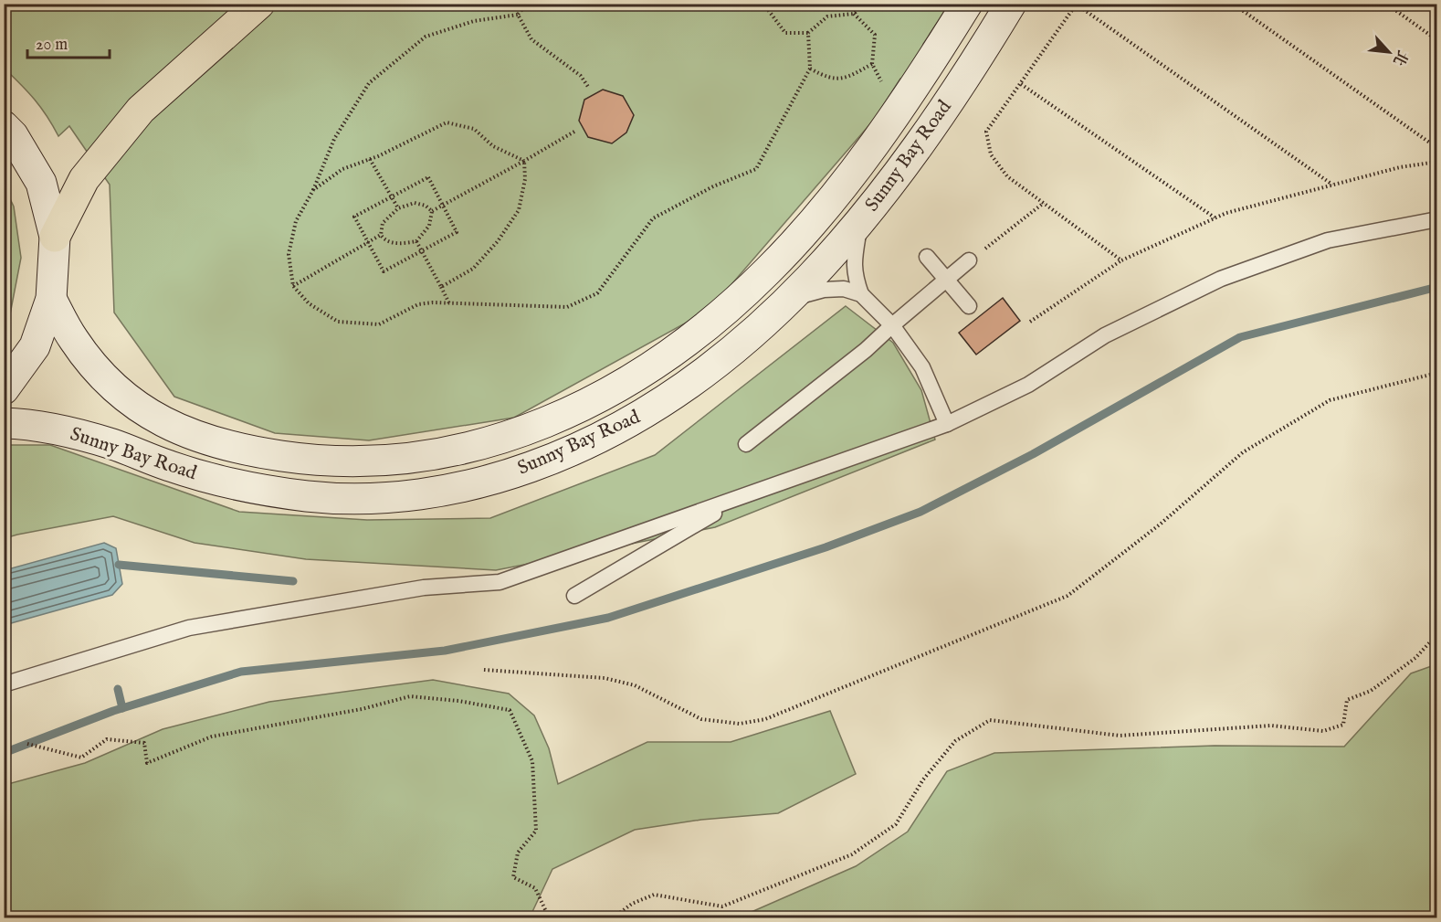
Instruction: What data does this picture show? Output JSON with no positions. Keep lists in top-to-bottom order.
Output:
{
  "streets": {
    "main road": ["Sunny Bay Road"]
  },
  "scale_bar": "20 m",
  "north": "bottom right"
}
